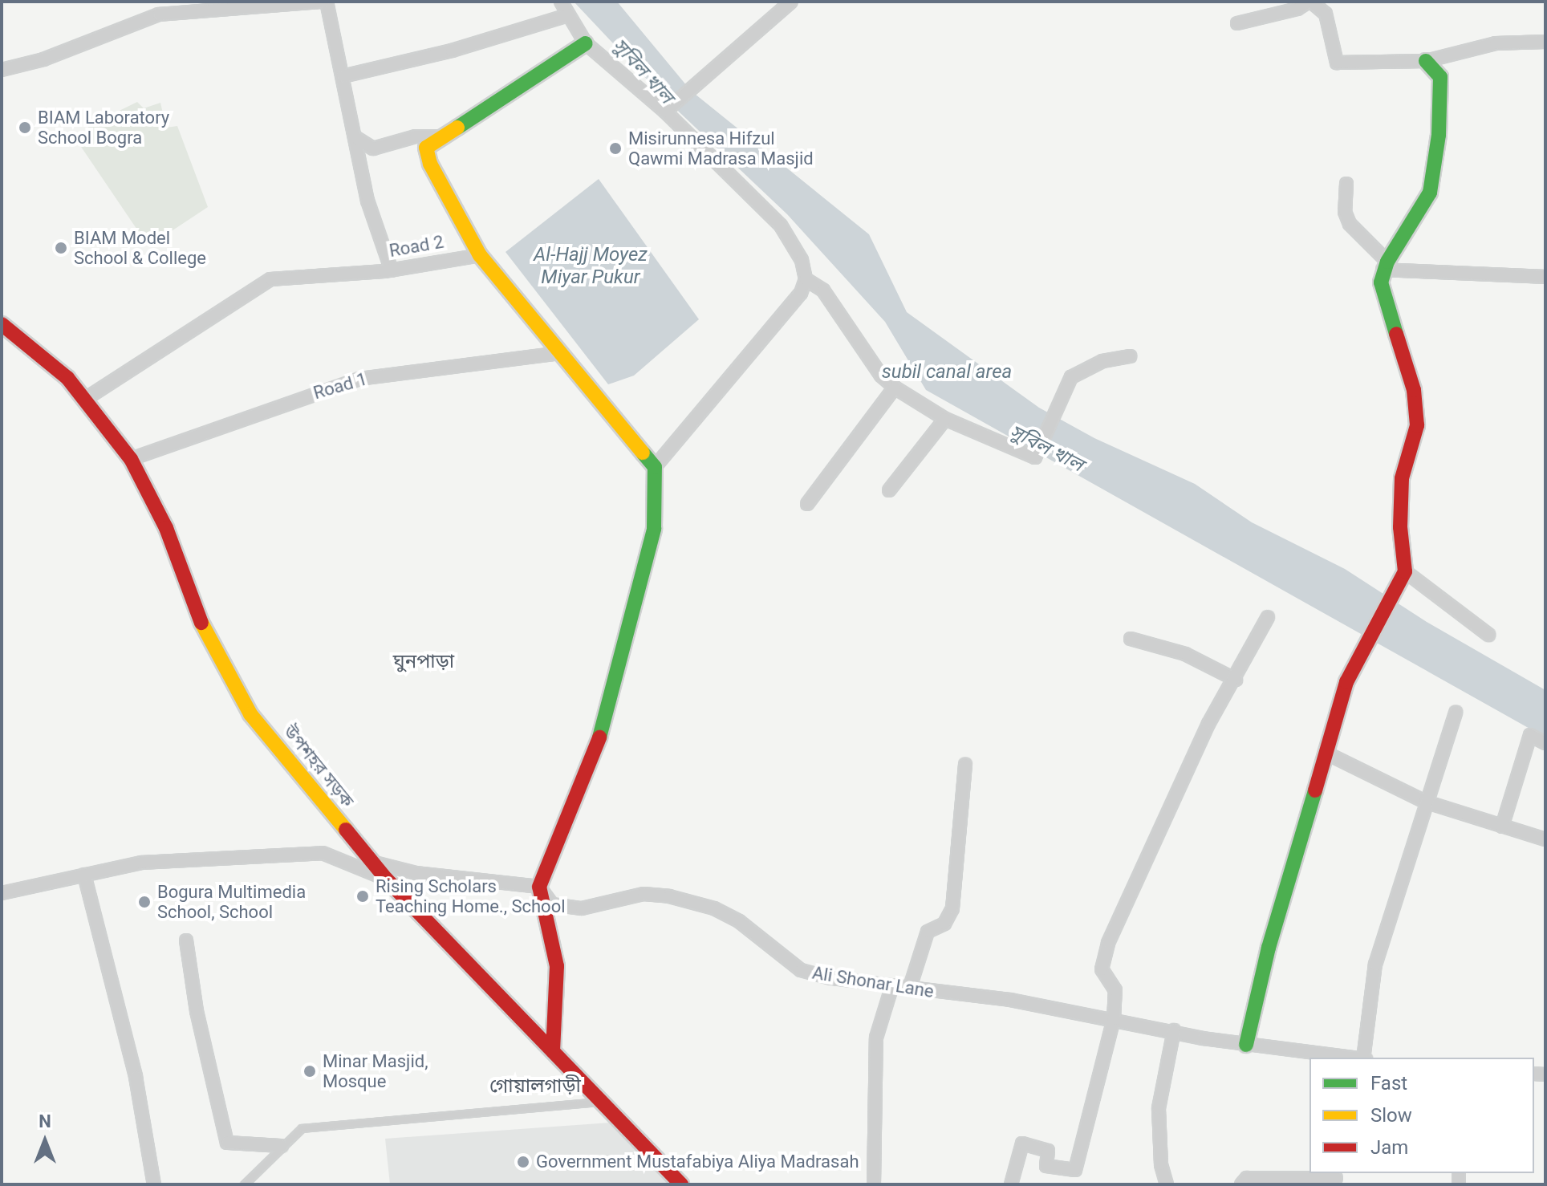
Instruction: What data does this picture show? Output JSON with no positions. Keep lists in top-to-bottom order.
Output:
{
  "streets": {
    "street": [
      "Road 2",
      "Road 1",
      "উপশহর সড়ক",
      "Ali Shonar Lane"
    ]
  },
  "crossings": [
    ["Road 2", "উপশহর সড়ক"],
    ["Road 1", "উপশহর সড়ক"]
  ],
  "districts": ["ঘুনপাড়া", "গোয়ালগাড়ী"],
  "water": ["সুবিল খাল", "Al-Hajj Moyez Miyar Pukur", "subil canal area"],
  "places": [
    "BIAM Laboratory School Bogra",
    "Misirunnesa Hifzul Qawmi Madrasa Masjid",
    "BIAM Model School & College",
    "Rising Scholars Teaching Home., School",
    "Bogura Multimedia School, School",
    "Minar Masjid, Mosque",
    "Government Mustafabiya Aliya Madrasah"
  ],
  "legend": ["Fast", "Slow", "Jam"],
  "north": "top"
}
